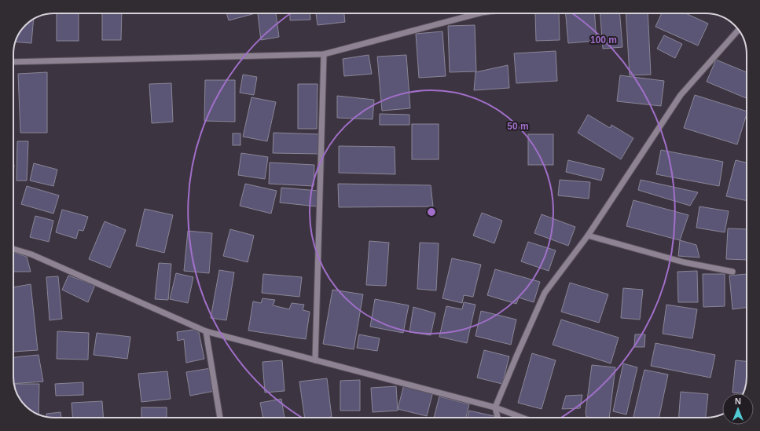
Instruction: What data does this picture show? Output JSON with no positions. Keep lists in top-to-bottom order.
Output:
{
  "north": "top",
  "rings": ["100 m", "50 m"]
}
